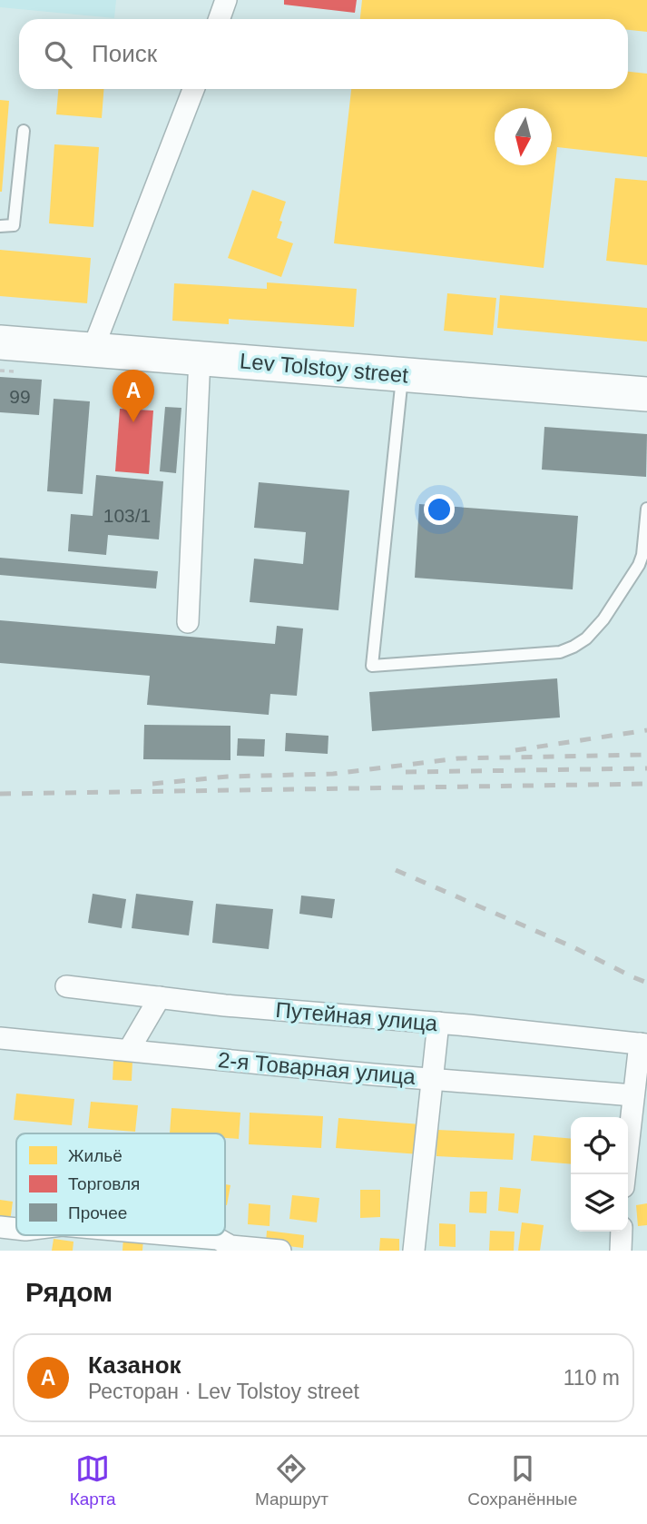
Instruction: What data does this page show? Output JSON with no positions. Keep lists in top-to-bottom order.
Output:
{
  "streets": {
    "main road": ["Lev Tolstoy street"],
    "street": ["Путейная улица", "2-я Товарная улица"]
  },
  "house_numbers": ["99", "103/1"],
  "legend": ["Жильё", "Торговля", "Прочее"],
  "north": "bottom",
  "page": {
    "search": "Поиск",
    "pins": "A",
    "heading": "Рядом",
    "list": [
      {
        "mark": "A",
        "name": "Казанок",
        "note": "Ресторан · Lev Tolstoy street",
        "value": "110 m"
      }
    ],
    "nav": ["Карта", "Маршрут", "Сохранённые"]
  }
}
